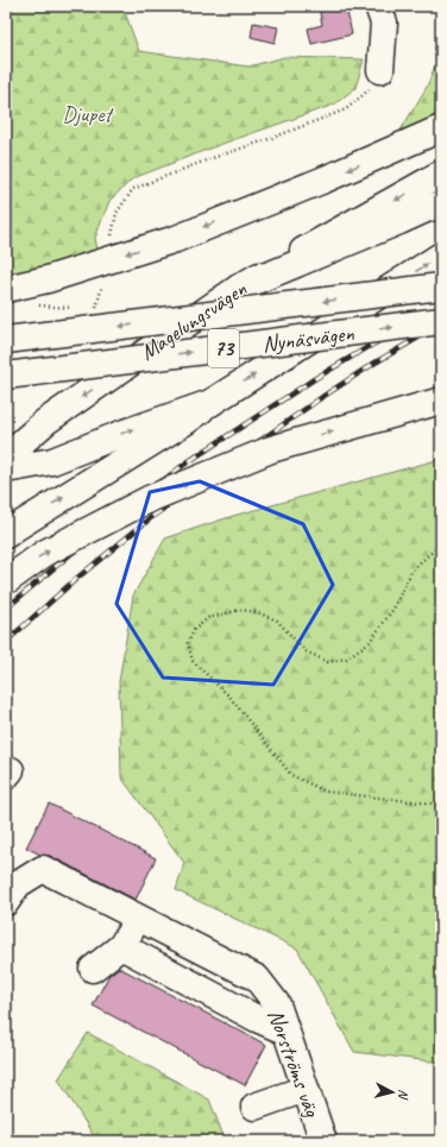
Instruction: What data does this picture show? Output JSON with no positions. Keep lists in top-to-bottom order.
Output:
{
  "streets": {
    "main road": [
      "Magelungsvägen",
      "Nynäsvägen",
      "73",
      "Norströms väg"
    ]
  },
  "parks": ["Djupet"],
  "north": "right"
}
